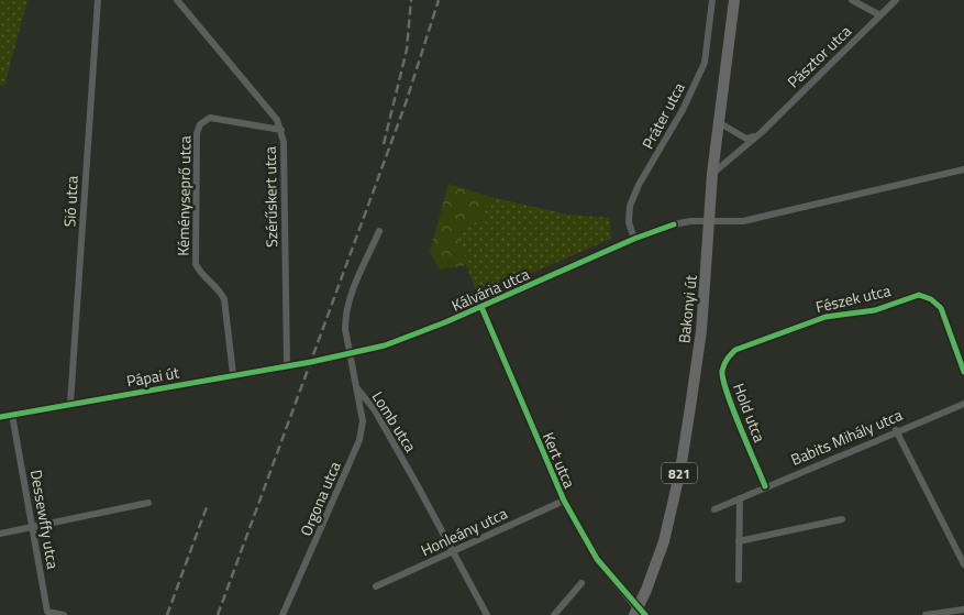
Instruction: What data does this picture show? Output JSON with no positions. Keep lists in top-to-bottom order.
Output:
{
  "streets": {
    "main road": ["Bakonyi út", "821"],
    "street": [
      "Pásztor utca",
      "Práter utca",
      "Kéményseprő utca",
      "Szérűskert utca",
      "Sió utca",
      "Kálvária utca",
      "Fészek utca",
      "Pápai út",
      "Hold utca",
      "Lomb utca",
      "Babits Mihály utca",
      "Kert utca",
      "Orgona utca",
      "Dessewffy utca",
      "Honleány utca"
    ]
  },
  "crossings": [
    ["Pásztor utca", "Bakonyi út"],
    ["Práter utca", "Kálvária utca"],
    ["Kéményseprő utca", "Szérűskert utca"],
    ["Kéményseprő utca", "Pápai út"],
    ["Szérűskert utca", "Pápai út"],
    ["Sió utca", "Pápai út"],
    ["Kálvária utca", "Bakonyi út"],
    ["Kálvária utca", "Pápai út"],
    ["Kálvária utca", "Lomb utca"],
    ["Kálvária utca", "Kert utca"],
    ["Fészek utca", "Hold utca"],
    ["Bakonyi út", "Kert utca"],
    ["Pápai út", "Dessewffy utca"],
    ["Hold utca", "Babits Mihály utca"],
    ["Lomb utca", "Orgona utca"],
    ["Lomb utca", "Honleány utca"],
    ["Kert utca", "Honleány utca"]
  ]
}
